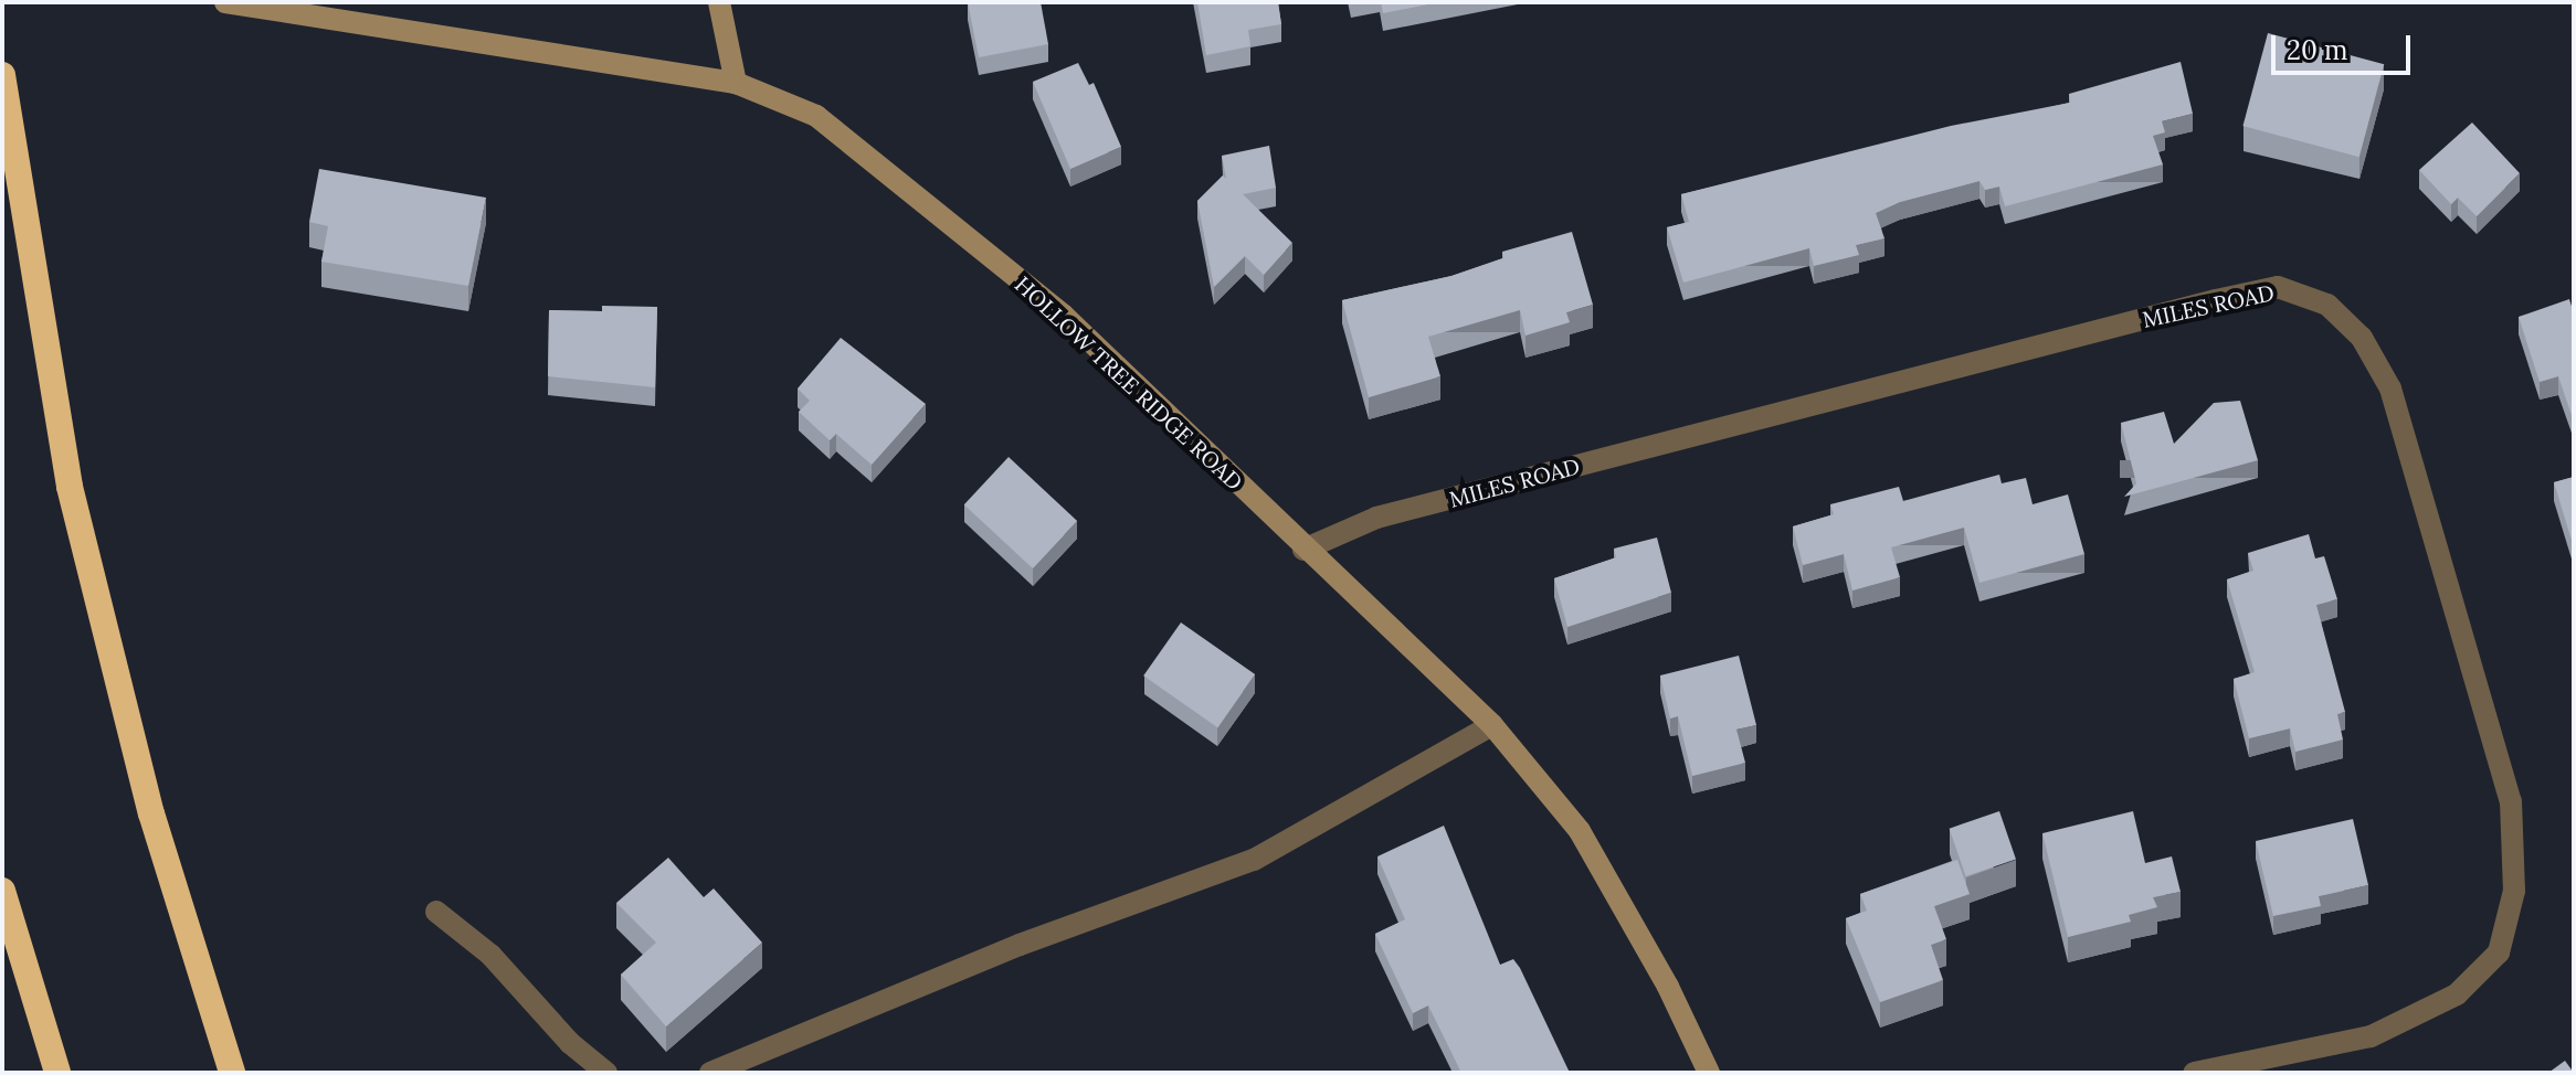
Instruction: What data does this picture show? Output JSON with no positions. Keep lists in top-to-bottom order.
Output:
{
  "streets": {
    "main road": ["HOLLOW TREE RIDGE ROAD"],
    "street": ["MILES ROAD"]
  },
  "crossings": [
    ["MILES ROAD", "HOLLOW TREE RIDGE ROAD"]
  ],
  "scale_bar": "20 m"
}
